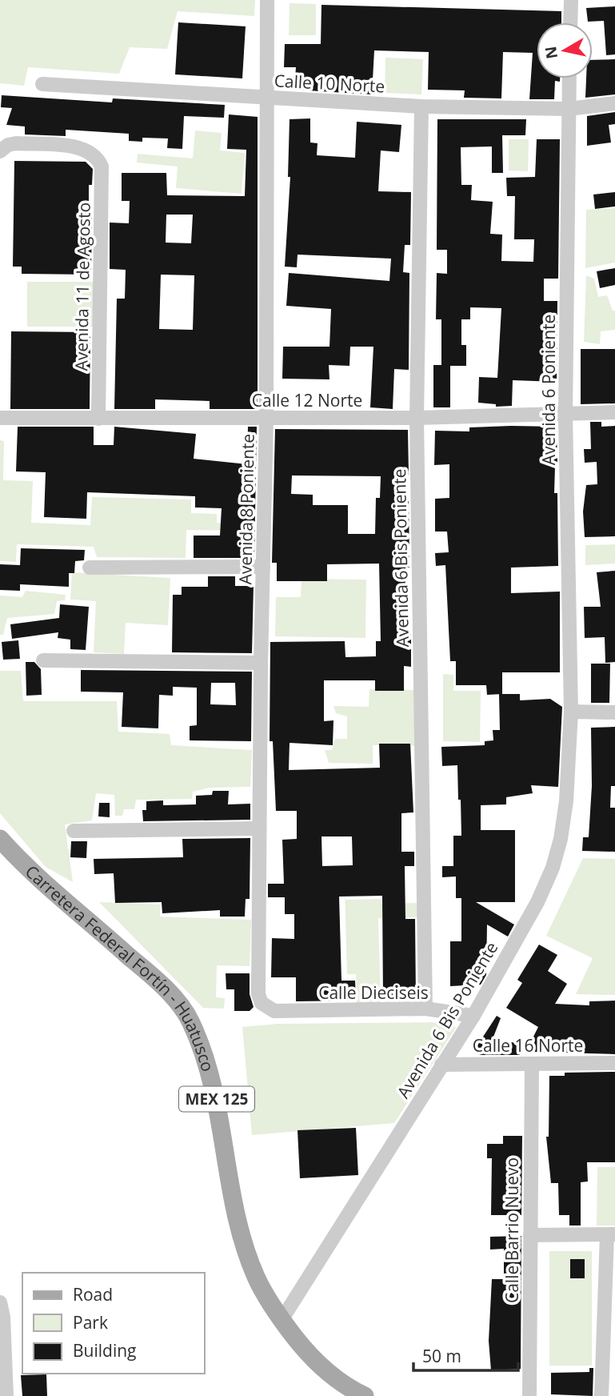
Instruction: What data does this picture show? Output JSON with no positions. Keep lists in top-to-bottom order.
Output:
{
  "streets": {
    "main road": ["Carretera Federal Fortín - Huatusco", "MEX 125"],
    "street": [
      "Calle 10 Norte",
      "Avenida 11 de Agosto",
      "Avenida 6 Poniente",
      "Calle 12 Norte",
      "Avenida 8 Poniente",
      "Avenida 6 Bis Poniente",
      "Calle Dieciseis",
      "Calle 16 Norte",
      "Calle Barrio Nuevo"
    ]
  },
  "crossings": [
    ["Calle 10 Norte", "Avenida 6 Poniente"],
    ["Calle 10 Norte", "Avenida 8 Poniente"],
    ["Calle 10 Norte", "Avenida 6 Bis Poniente"],
    ["Avenida 11 de Agosto", "Calle 12 Norte"],
    ["Avenida 6 Poniente", "Calle 12 Norte"],
    ["Avenida 6 Poniente", "Avenida 6 Bis Poniente"],
    ["Calle 12 Norte", "Avenida 8 Poniente"],
    ["Calle 12 Norte", "Avenida 6 Bis Poniente"],
    ["Avenida 8 Poniente", "Calle Dieciseis"],
    ["Avenida 6 Bis Poniente", "Carretera Federal Fortín - Huatusco"],
    ["Avenida 6 Bis Poniente", "Calle Dieciseis"],
    ["Avenida 6 Bis Poniente", "Calle 16 Norte"],
    ["Calle 16 Norte", "Calle Barrio Nuevo"]
  ],
  "legend": ["Road", "Park", "Building"],
  "scale_bar": "50 m",
  "north": "left"
}
